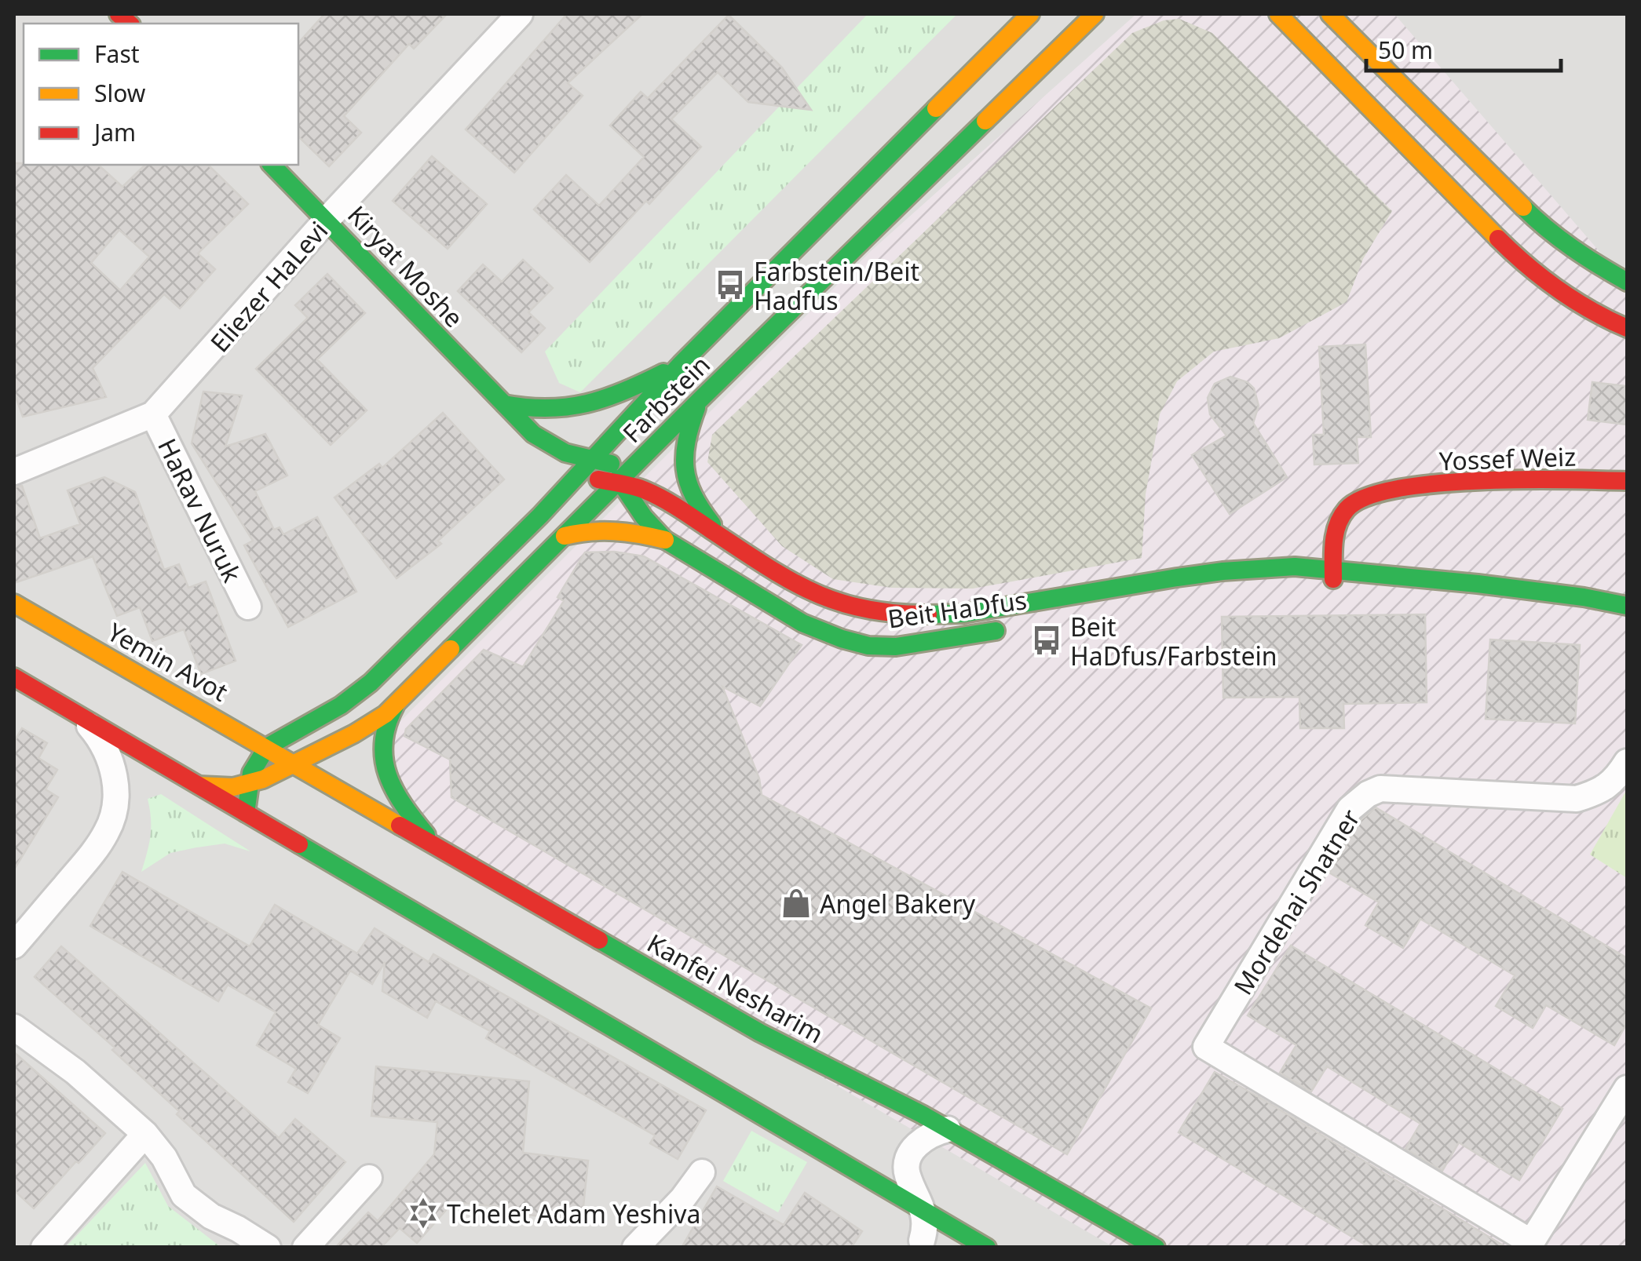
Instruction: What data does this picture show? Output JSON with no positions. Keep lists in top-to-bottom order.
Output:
{
  "streets": {
    "street": [
      "Kiryat Moshe",
      "Eliezer HaLevi",
      "Farbstein",
      "Yossef Weiz",
      "HaRav Nuruk",
      "Beit HaDfus",
      "Yemin Avot",
      "Mordehai Shatner",
      "Kanfei Nesharim"
    ]
  },
  "crossings": [
    ["Kiryat Moshe", "Eliezer HaLevi"],
    ["Kiryat Moshe", "Farbstein"],
    ["Kiryat Moshe", "Beit HaDfus"],
    ["Eliezer HaLevi", "HaRav Nuruk"],
    ["Farbstein", "Beit HaDfus"],
    ["Farbstein", "Yemin Avot"],
    ["Farbstein", "Kanfei Nesharim"],
    ["Yossef Weiz", "Beit HaDfus"],
    ["Yemin Avot", "Kanfei Nesharim"]
  ],
  "places": {
    "bus stop": ["Farbstein/Beit Hadfus", "Beit HaDfus/Farbstein"],
    "shop": ["Angel Bakery"],
    "synagogue": ["Tchelet Adam Yeshiva"]
  },
  "legend": ["Fast", "Slow", "Jam"],
  "scale_bar": "50 m"
}
